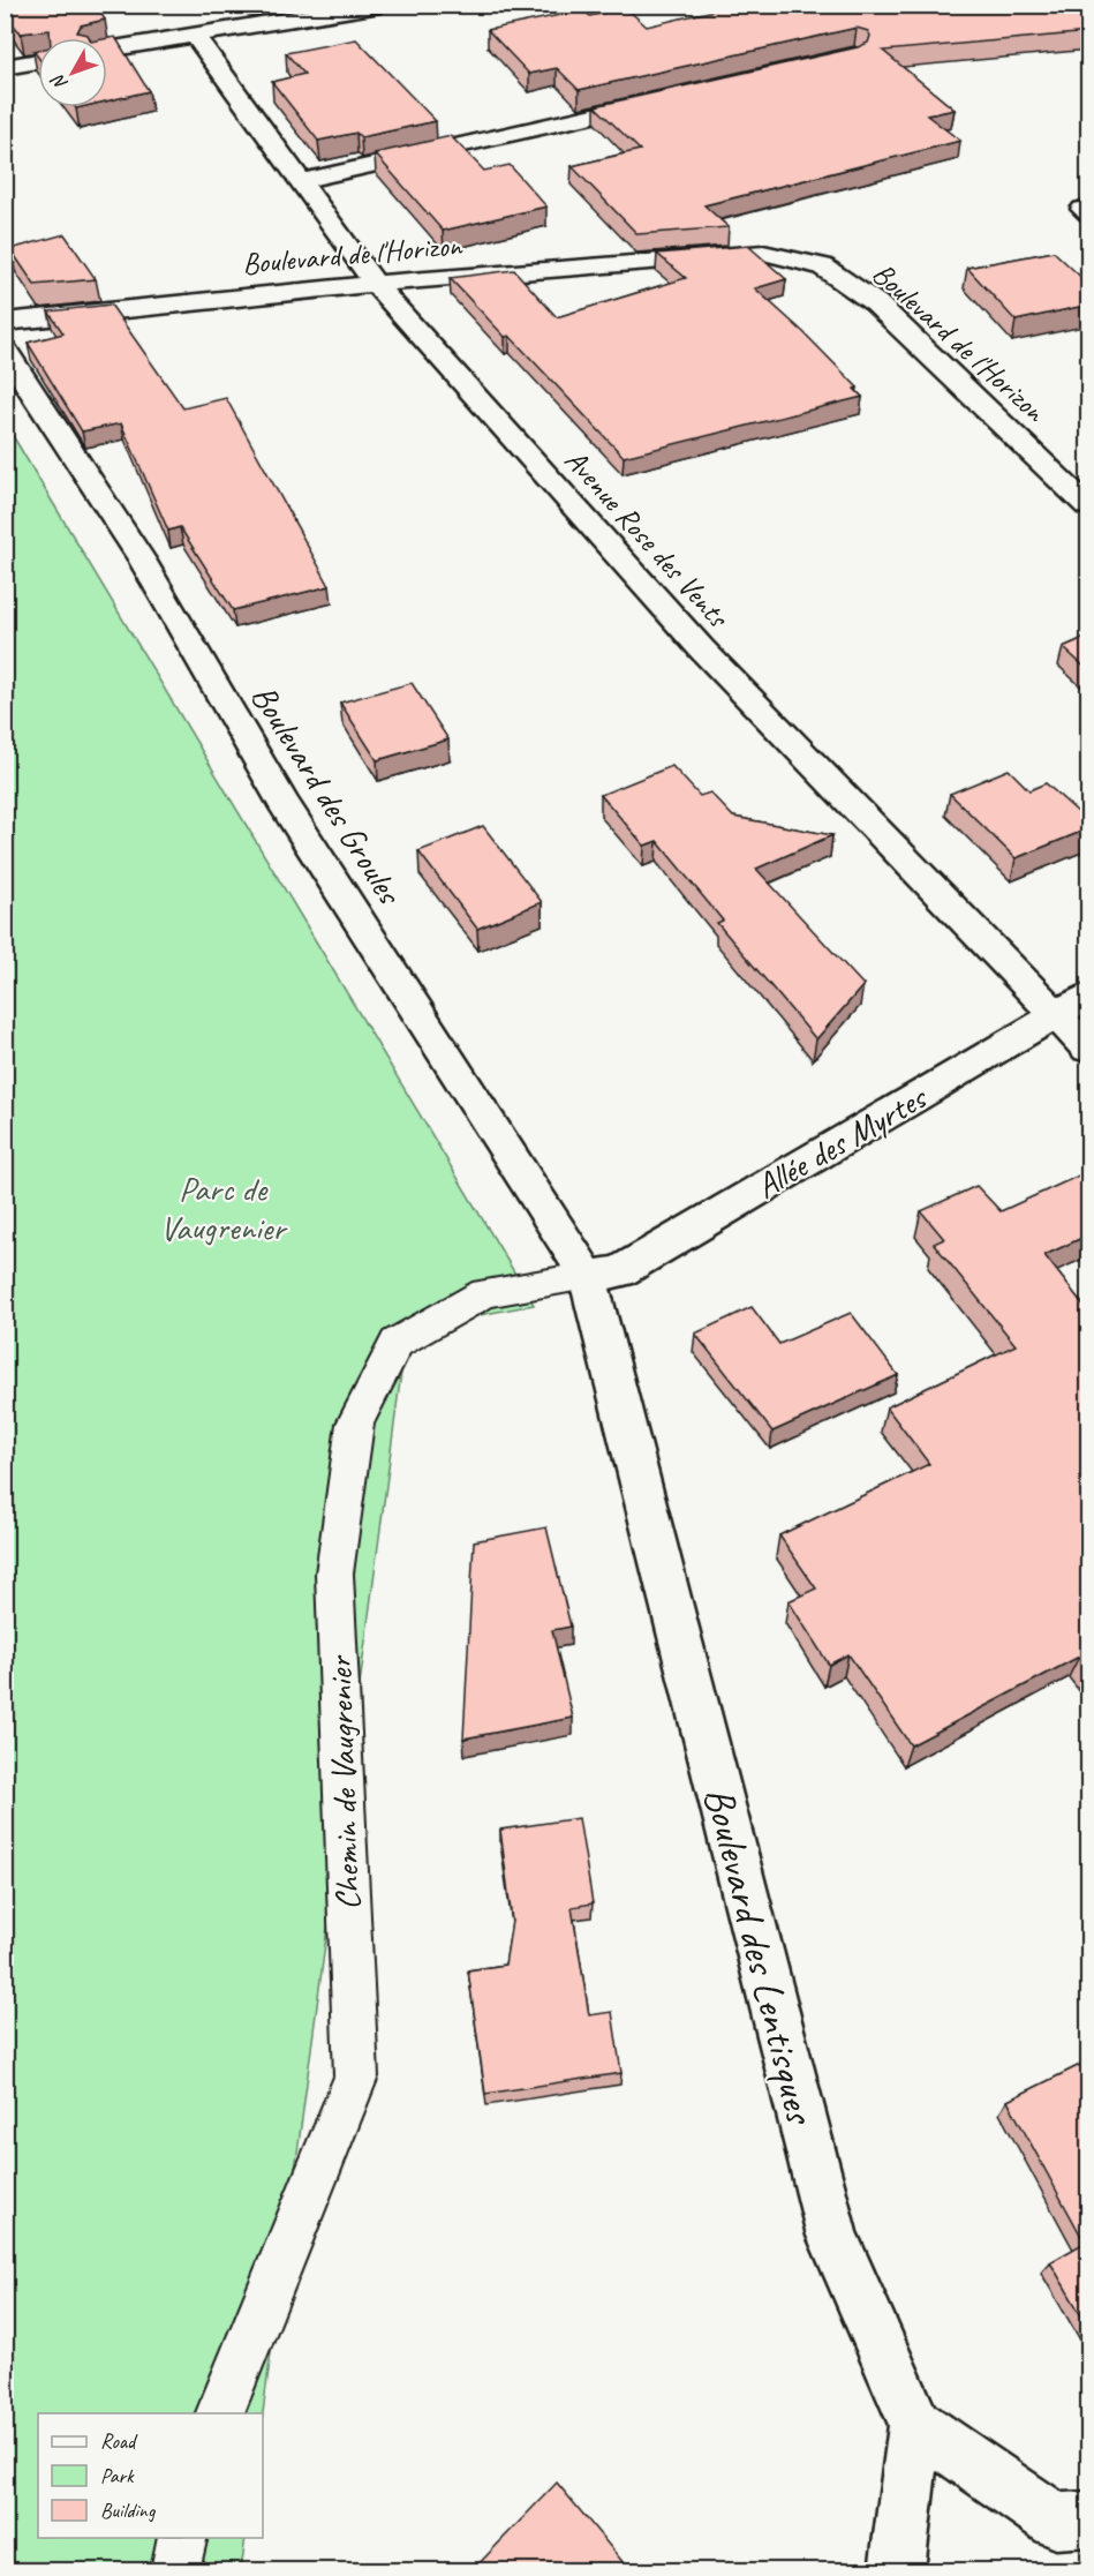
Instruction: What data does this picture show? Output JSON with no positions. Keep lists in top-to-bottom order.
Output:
{
  "streets": {
    "street": [
      "Boulevard de l'Horizon",
      "Avenue Rose des Vents",
      "Boulevard des Groules",
      "Allée des Myrtes",
      "Boulevard des Lentisques"
    ],
    "lane": ["Chemin de Vaugrenier"]
  },
  "crossings": [
    ["Boulevard de l'Horizon", "Avenue Rose des Vents"],
    ["Avenue Rose des Vents", "Allée des Myrtes"],
    ["Boulevard des Groules", "Allée des Myrtes"],
    ["Boulevard des Groules", "Chemin de Vaugrenier"],
    ["Boulevard des Groules", "Boulevard des Lentisques"],
    ["Allée des Myrtes", "Chemin de Vaugrenier"],
    ["Allée des Myrtes", "Boulevard des Lentisques"],
    ["Chemin de Vaugrenier", "Boulevard des Lentisques"]
  ],
  "parks": ["Parc de Vaugrenier"],
  "legend": ["Road", "Park", "Building"],
  "north": "bottom left"
}
